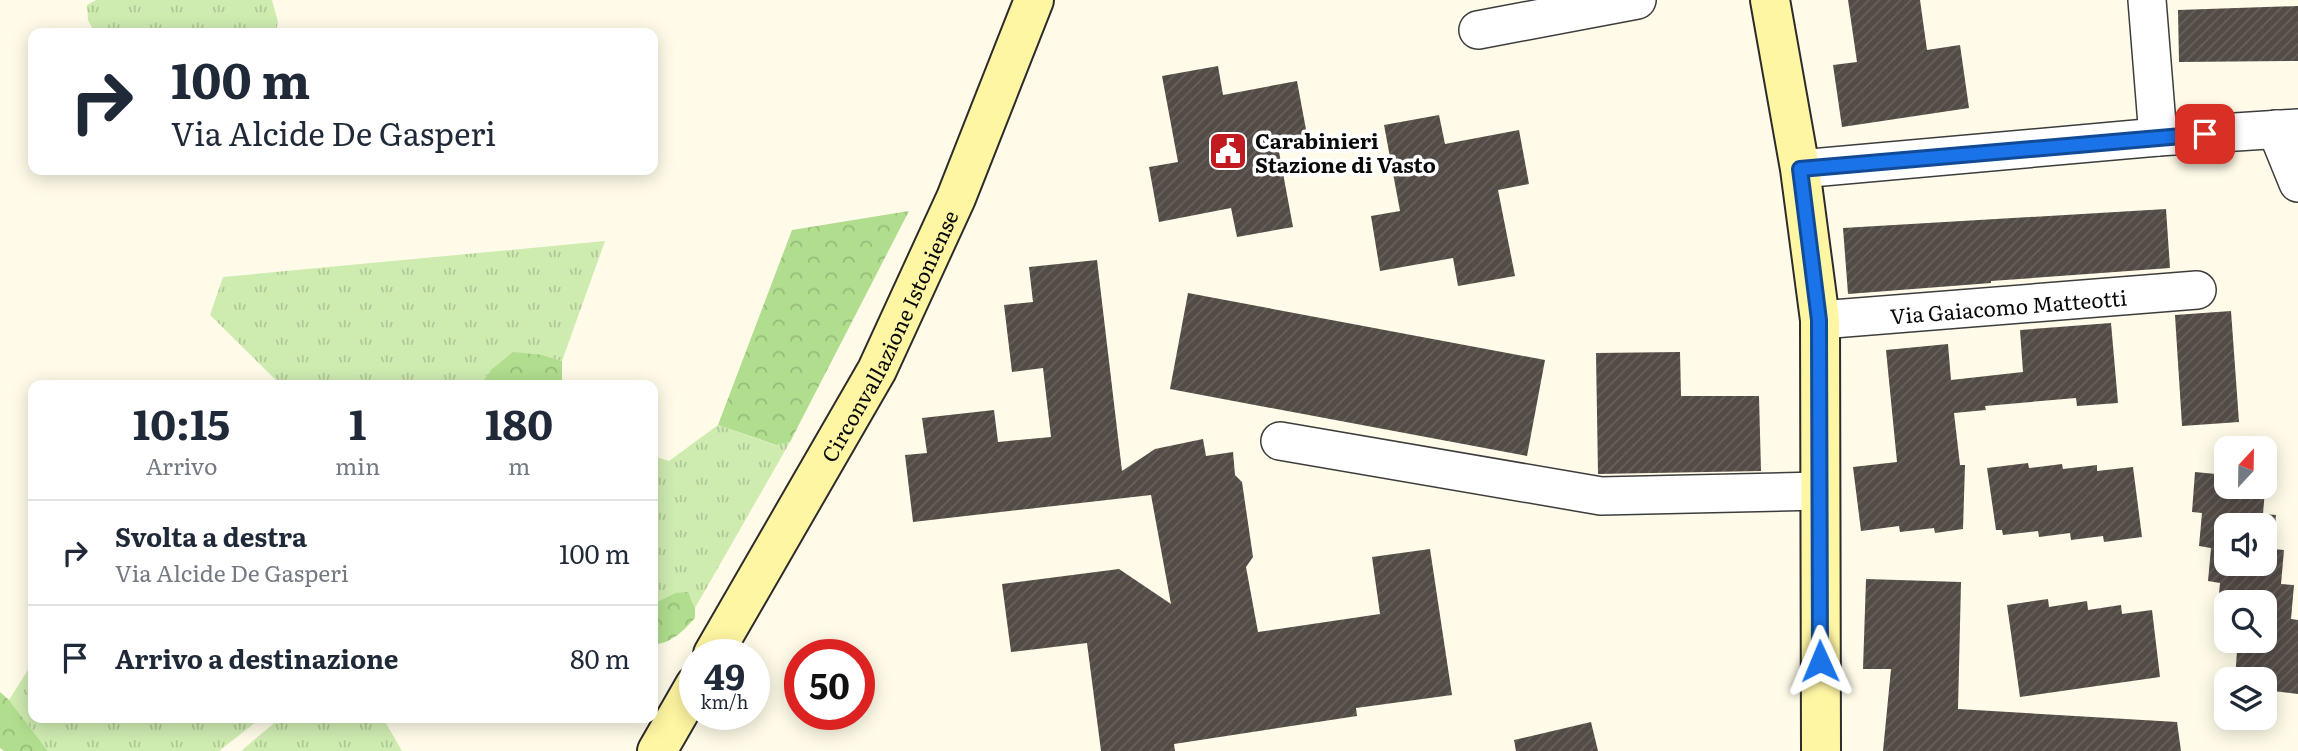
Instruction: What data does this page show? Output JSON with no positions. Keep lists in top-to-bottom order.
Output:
{
  "streets": {
    "main road": ["Circonvallazione Istoniense"],
    "street": ["Via Gaiacomo Matteotti"]
  },
  "places": {
    "public building": ["Carabinieri Stazione di Vasto"]
  },
  "north": "top",
  "page": {
    "turn": ["100 m", "Via Alcide De Gasperi"],
    "eta": [
      "10:15",
      "Arrivo",
      "1",
      "min",
      "180",
      "m"
    ],
    "list": [
      {
        "name": "Svolta a destra",
        "note": "Via Alcide De Gasperi",
        "value": "100 m"
      },
      {
        "name": "Arrivo a destinazione",
        "value": "80 m"
      }
    ],
    "speed": "49 km/h",
    "limit": "50"
  }
}
